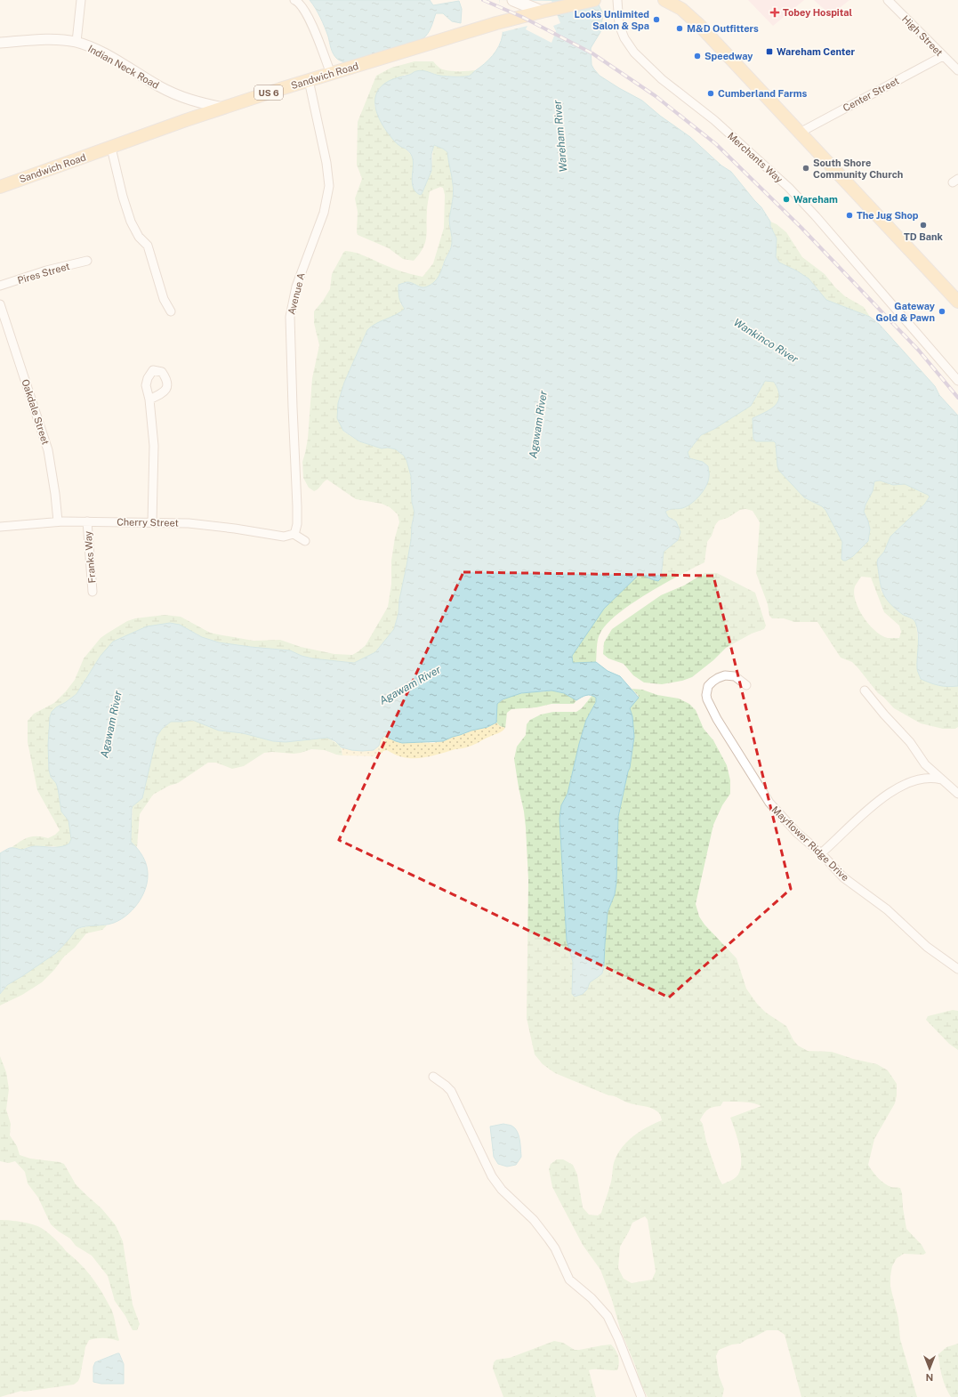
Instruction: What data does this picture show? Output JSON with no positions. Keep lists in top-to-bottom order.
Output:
{
  "streets": {
    "main road": ["Sandwich Road", "US 6"],
    "street": [
      "High Street",
      "Indian Neck Road",
      "Center Street",
      "Merchants Way",
      "Pires Street",
      "Avenue A",
      "Oakdale Street",
      "Cherry Street",
      "Franks Way",
      "Mayflower Ridge Drive"
    ]
  },
  "crossings": [
    ["High Street", "Center Street"],
    ["Indian Neck Road", "Sandwich Road"],
    ["Sandwich Road", "Avenue A"],
    ["Avenue A", "Cherry Street"],
    ["Oakdale Street", "Cherry Street"],
    ["Cherry Street", "Franks Way"]
  ],
  "water": ["Wareham River", "Wankinco River", "Agawam River"],
  "places": {
    "health": ["Tobey Hospital"],
    "other": [
      "Looks Unlimited Salon & Spa",
      "M&D Outfitters",
      "Speedway",
      "Cumberland Farms",
      "South Shore Community Church",
      "Wareham",
      "The Jug Shop",
      "TD Bank",
      "Gateway Gold & Pawn"
    ],
    "transit": ["Wareham Center"]
  },
  "north": "bottom"
}
